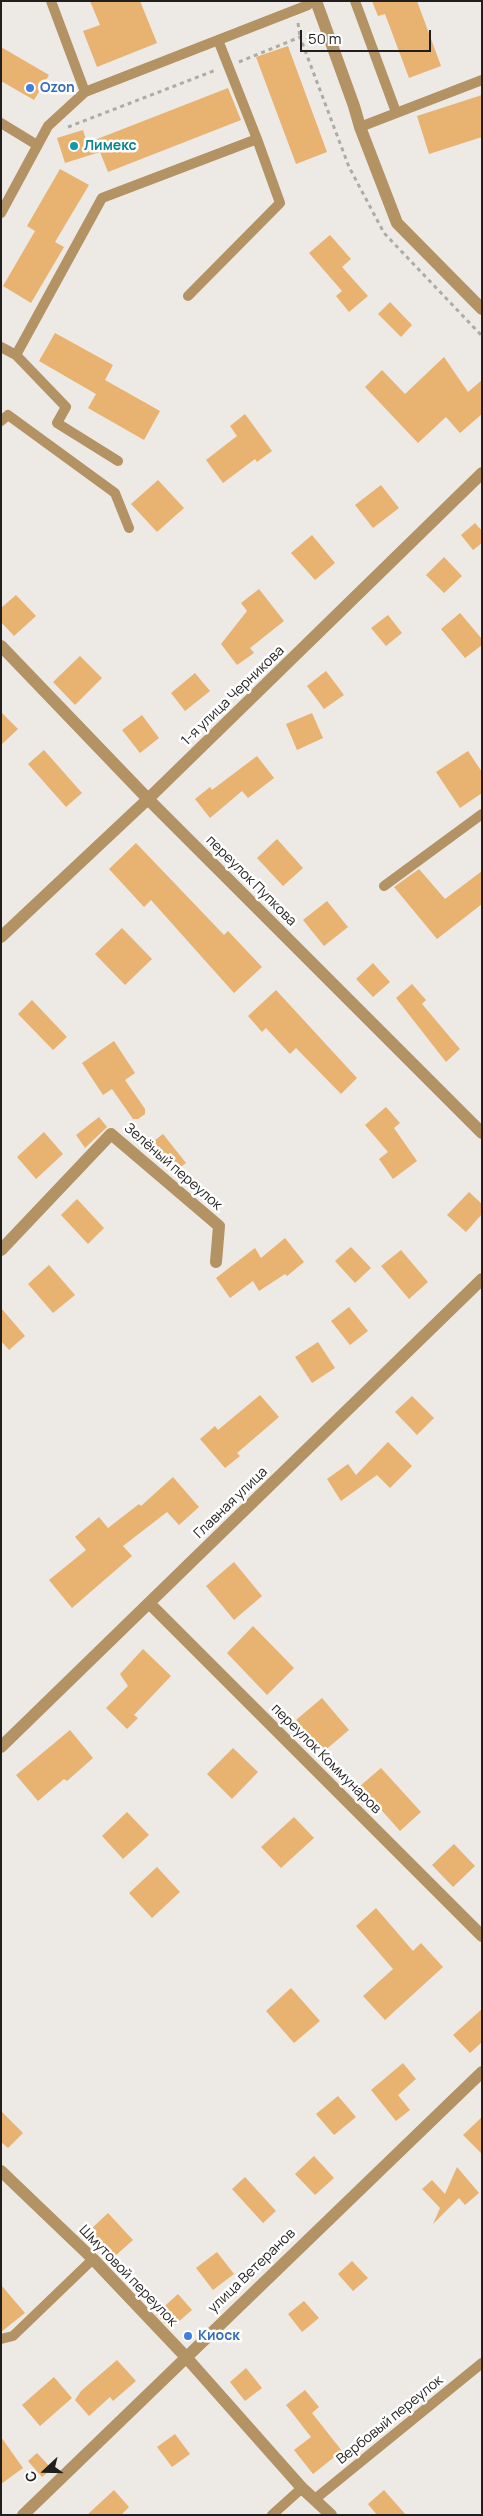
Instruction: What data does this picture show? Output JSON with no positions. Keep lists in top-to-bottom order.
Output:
{
  "streets": {
    "street": [
      "1-я улица Черникова",
      "переулок Пупкова",
      "Зелёный переулок",
      "Главная улица",
      "переулок Коммунаров",
      "улица Ветеранов",
      "Шмутовой переулок"
    ],
    "lane": ["Вербовый переулок"]
  },
  "crossings": [
    ["1-я улица Черникова", "переулок Пупкова"],
    ["Главная улица", "переулок Коммунаров"],
    ["улица Ветеранов", "Шмутовой переулок"],
    ["Шмутовой переулок", "Вербовый переулок"]
  ],
  "places": ["Ozon", "Лимекс", "Киоск"],
  "scale_bar": "50 m",
  "north": "left"
}
